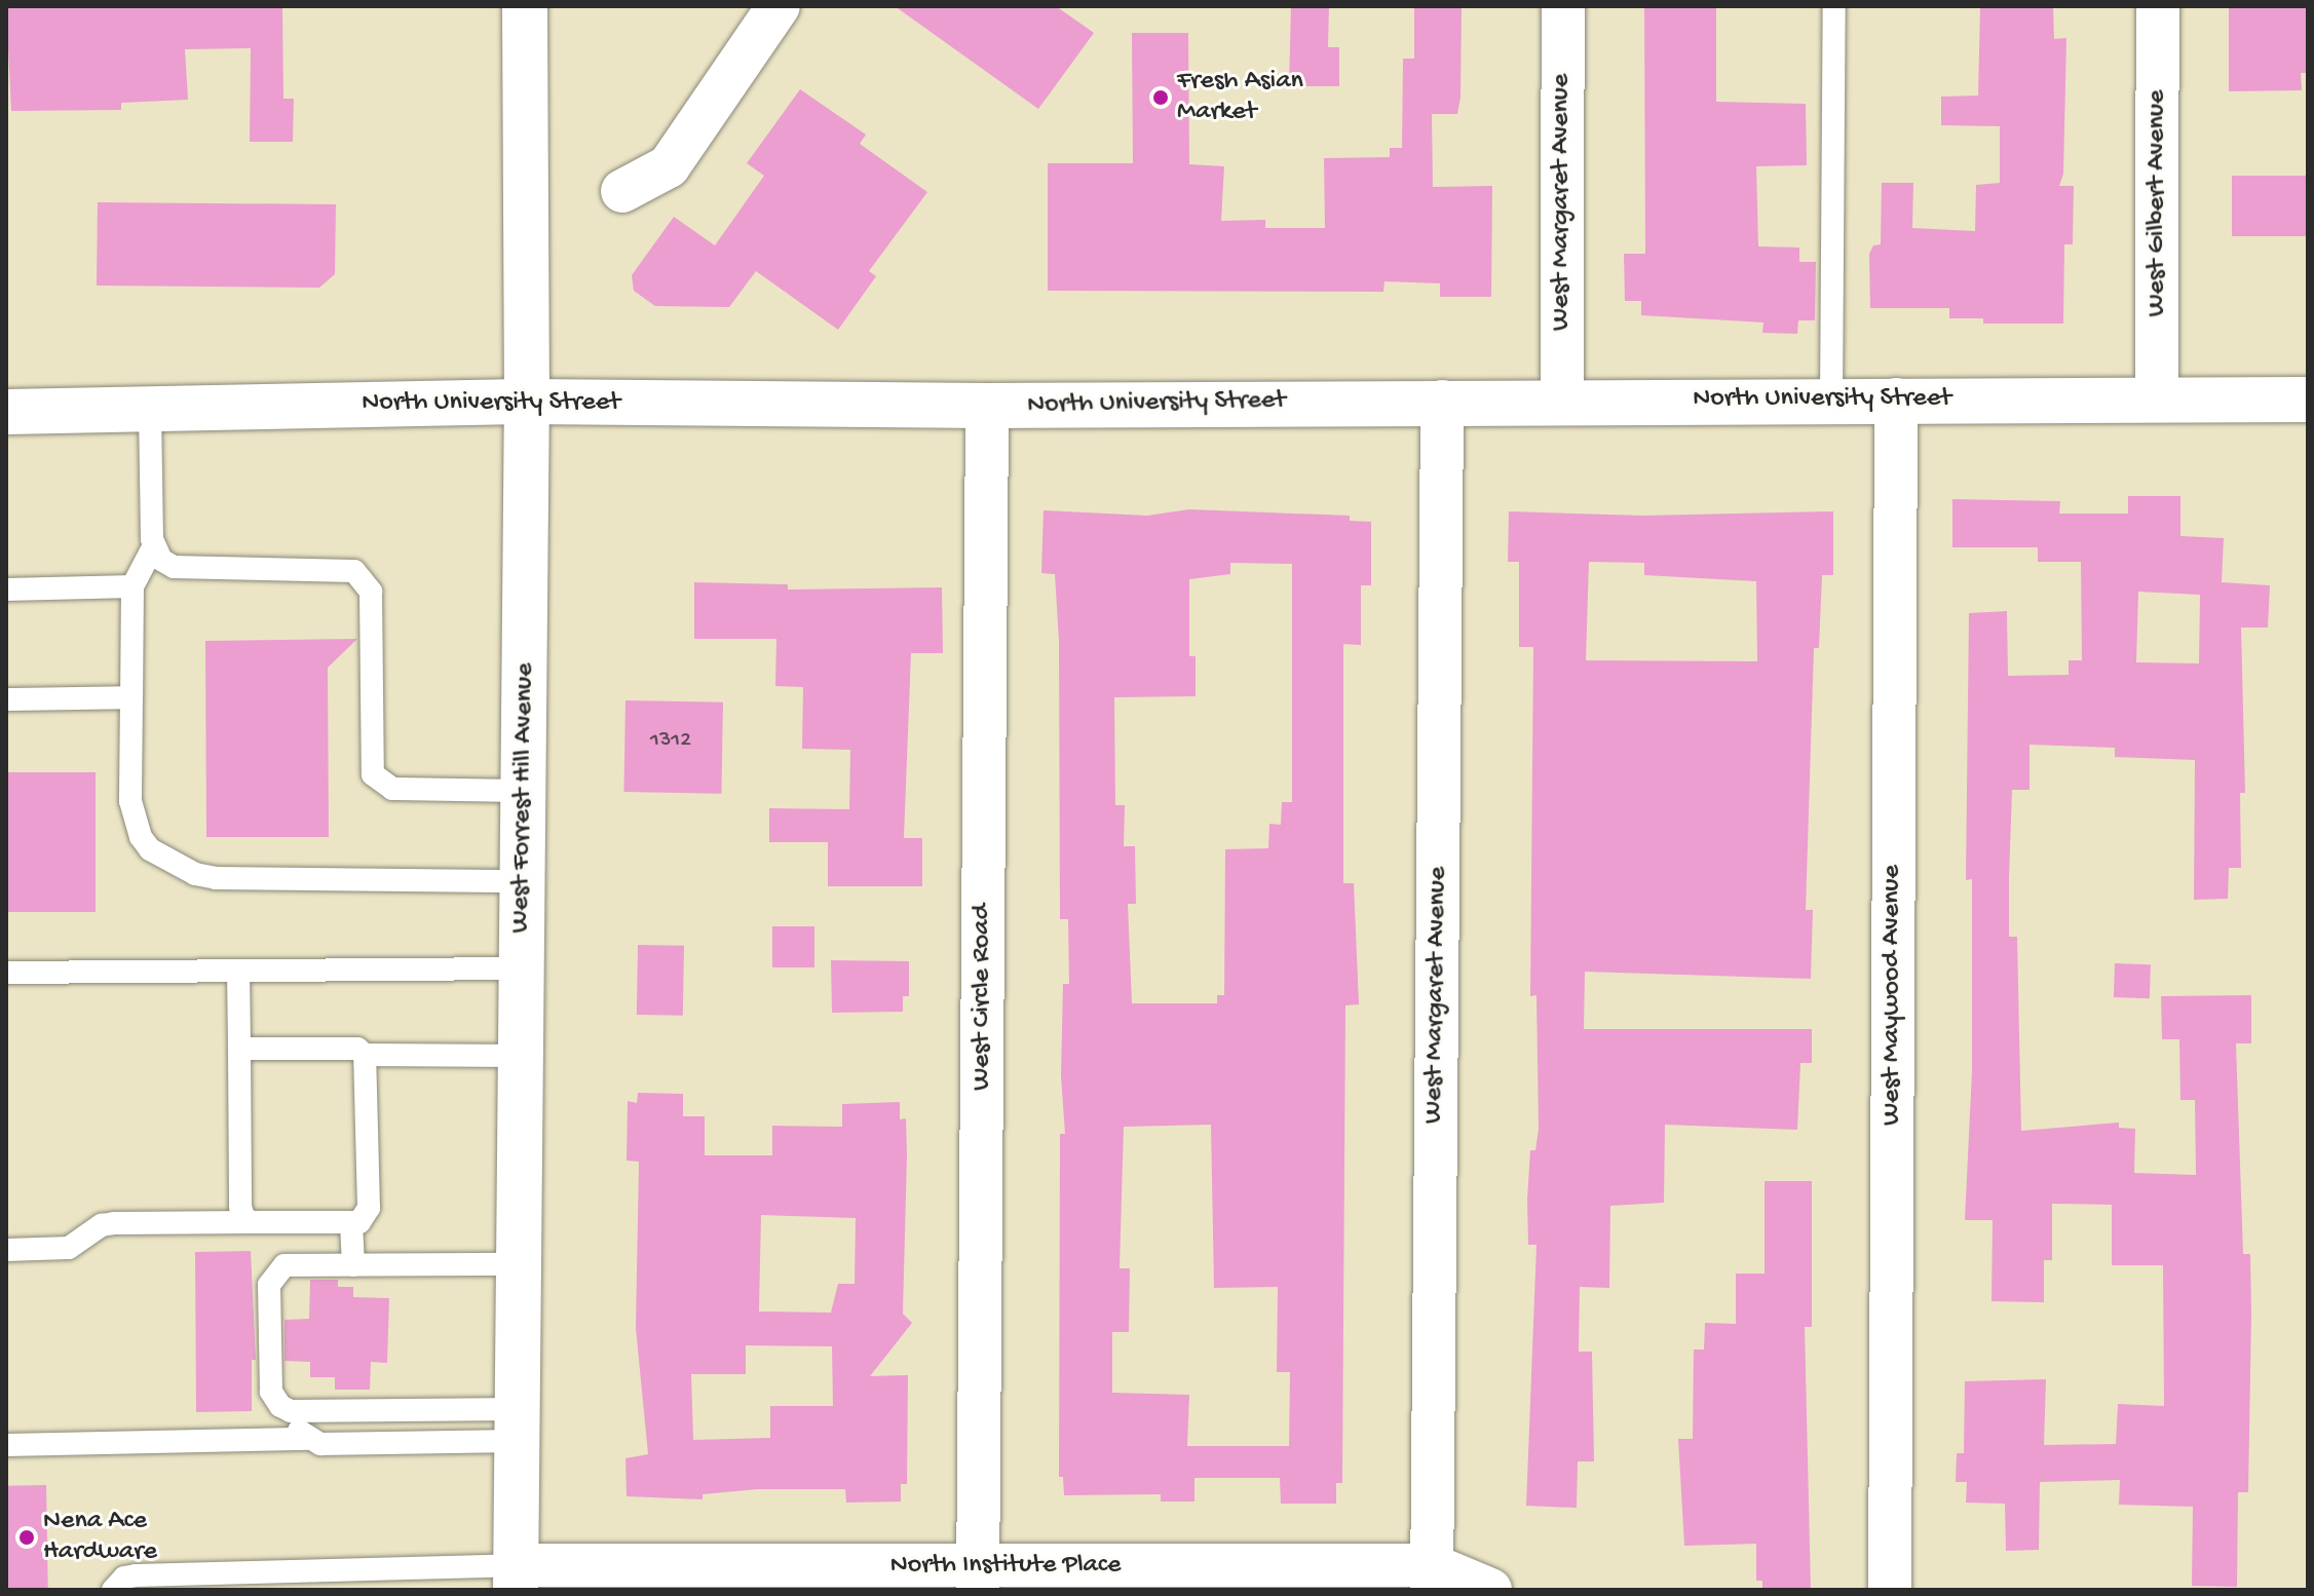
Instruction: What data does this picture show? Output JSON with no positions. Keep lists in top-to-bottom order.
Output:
{
  "streets": {
    "main road": ["North University Street", "West Forrest Hill Avenue"],
    "street": [
      "West Margaret Avenue",
      "West Gilbert Avenue",
      "West Maywood Avenue",
      "West Circle Road",
      "North Institute Place"
    ]
  },
  "crossings": [
    ["West Margaret Avenue", "North University Street"],
    ["West Margaret Avenue", "North Institute Place"],
    ["West Gilbert Avenue", "North University Street"],
    ["North University Street", "West Forrest Hill Avenue"],
    ["North University Street", "West Maywood Avenue"],
    ["North University Street", "West Circle Road"],
    ["West Forrest Hill Avenue", "North Institute Place"],
    ["West Circle Road", "North Institute Place"]
  ],
  "places": ["Fresh Asian Market", "Nena Ace Hardware"],
  "house_numbers": ["1312"]
}
